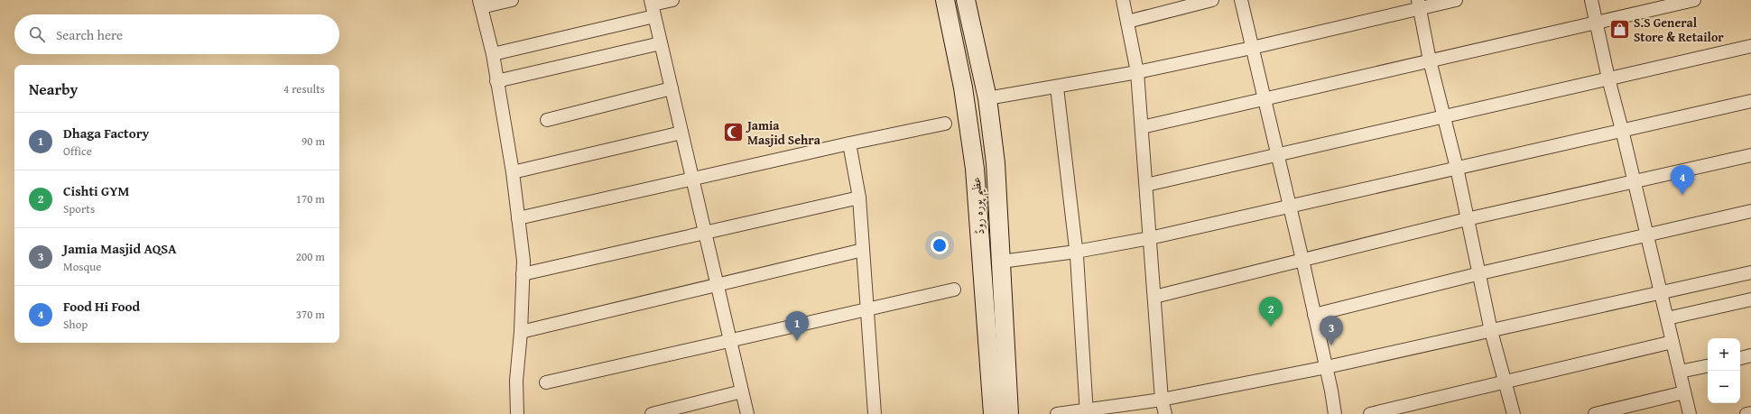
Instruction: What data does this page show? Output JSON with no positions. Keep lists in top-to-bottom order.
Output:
{
  "streets": {
    "main road": ["عظیم پورہ روڈ"]
  },
  "places": {
    "shop": ["S.S General Store & Retailor"],
    "mosque": ["Jamia Masjid Sehra"]
  },
  "page": {
    "search": "Search here",
    "heading": ["Nearby", "4 results"],
    "list": [
      {
        "mark": "1",
        "name": "Dhaga Factory",
        "note": "Office",
        "value": "90 m"
      },
      {
        "mark": "2",
        "name": "Cishti GYM",
        "note": "Sports",
        "value": "170 m"
      },
      {
        "mark": "3",
        "name": "Jamia Masjid AQSA",
        "note": "Mosque",
        "value": "200 m"
      },
      {
        "mark": "4",
        "name": "Food Hi Food",
        "note": "Shop",
        "value": "370 m"
      }
    ],
    "pins": [
      "4",
      "2",
      "1",
      "3"
    ],
    "map_buttons": ["+", "−"]
  }
}
